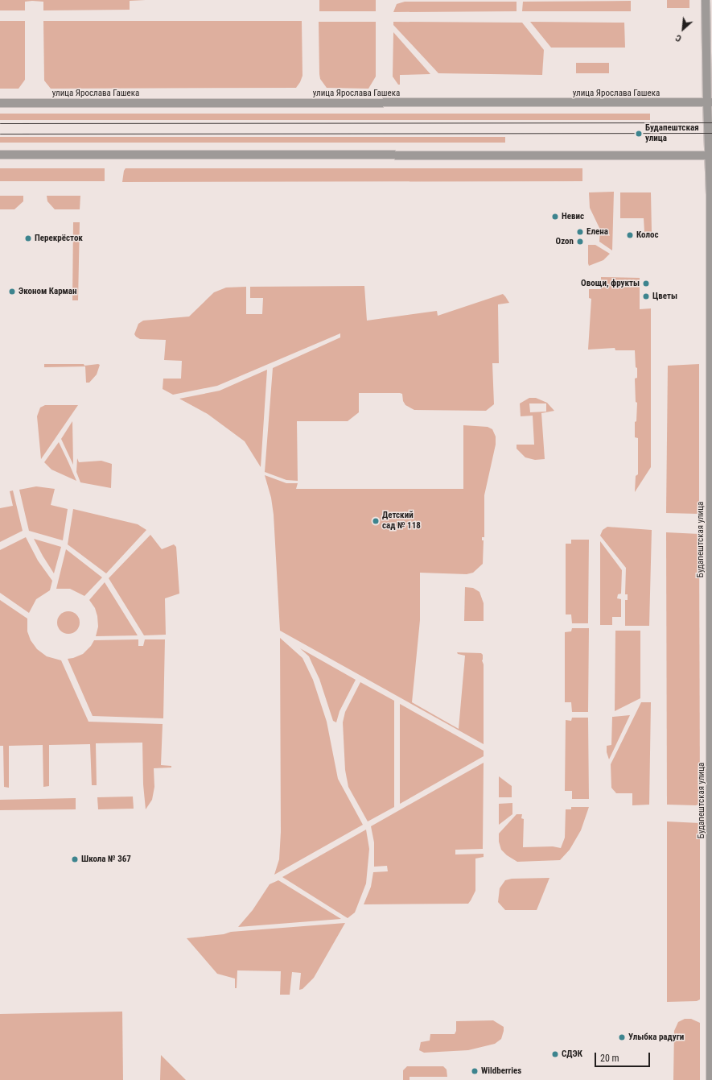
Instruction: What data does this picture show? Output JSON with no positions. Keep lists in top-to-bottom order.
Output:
{
  "streets": {
    "street": ["улица Ярослава Гашека", "Будапештская улица"]
  },
  "crossings": [
    ["улица Ярослава Гашека", "Будапештская улица"]
  ],
  "places": [
    "Будапештская улица",
    "Невис",
    "Елена",
    "Колос",
    "Перекрёсток",
    "Ozon",
    "Овощи, фрукты",
    "Эконом Карман",
    "Цветы",
    "Детский сад № 118",
    "Школа № 367",
    "Улыбка радуги",
    "СДЭК",
    "Wildberries"
  ],
  "scale_bar": "20 m",
  "north": "bottom left"
}
